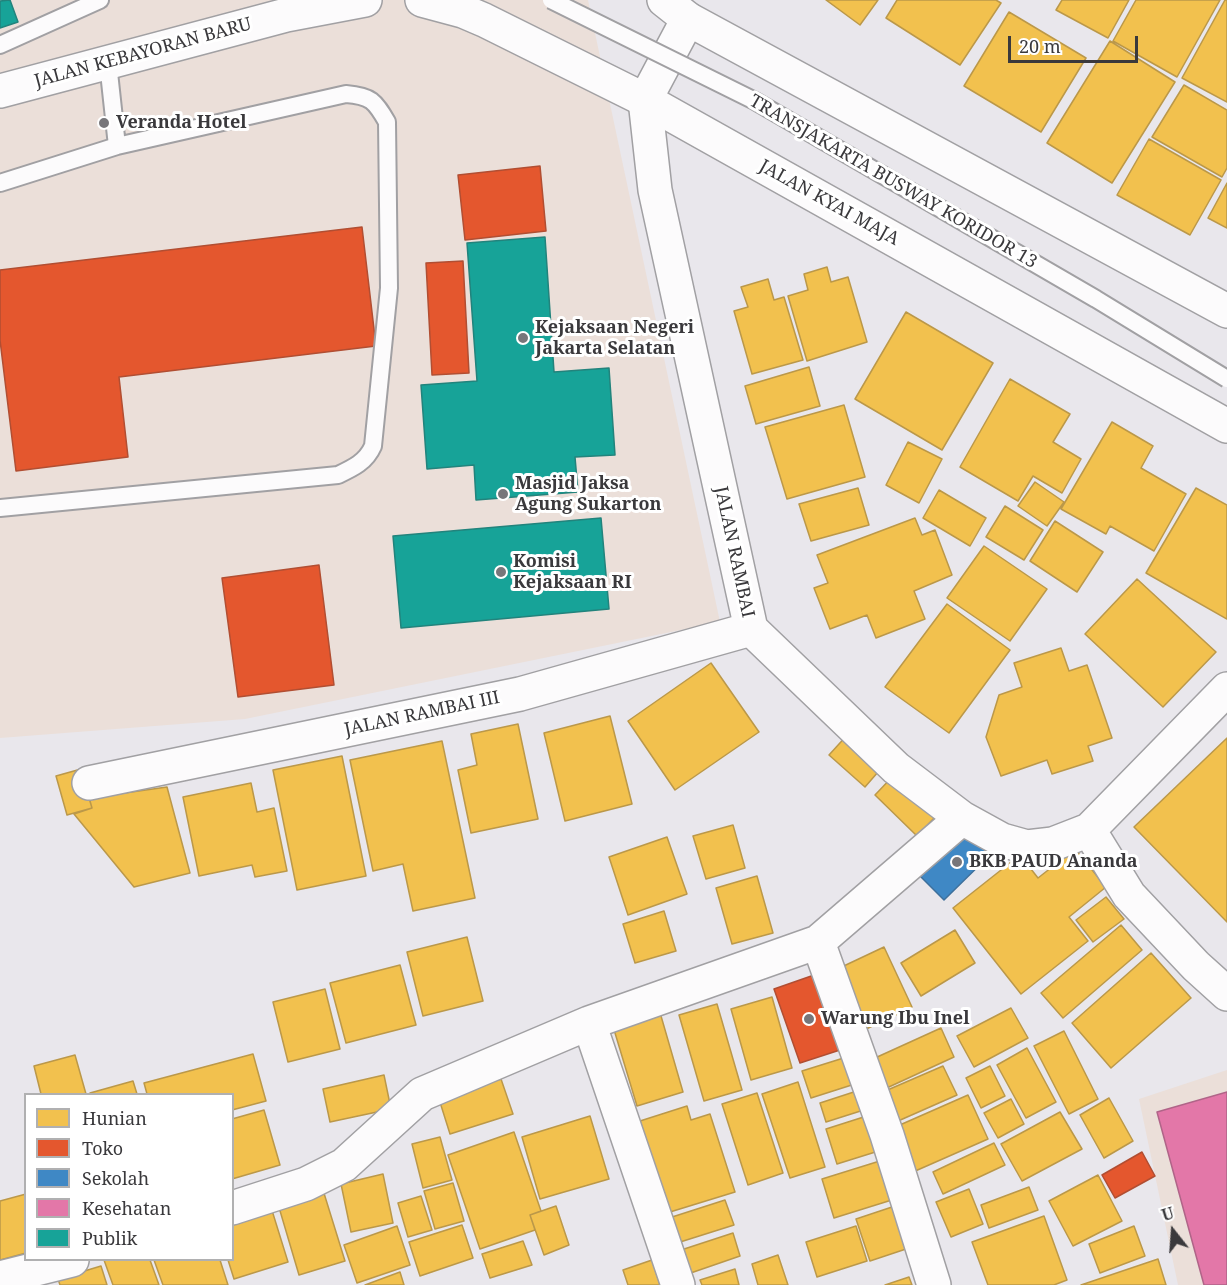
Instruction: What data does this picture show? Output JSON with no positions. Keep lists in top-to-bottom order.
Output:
{
  "streets": {
    "street": [
      "JALAN KEBAYORAN BARU",
      "JALAN KYAI MAJA",
      "JALAN RAMBAI",
      "JALAN RAMBAI III"
    ],
    "lane": ["TRANSJAKARTA BUSWAY KORIDOR 13"]
  },
  "crossings": [
    ["JALAN KYAI MAJA", "JALAN RAMBAI"],
    ["JALAN RAMBAI", "JALAN RAMBAI III"]
  ],
  "places": [
    "Veranda Hotel",
    "Kejaksaan Negeri Jakarta Selatan",
    "Masjid Jaksa Agung Sukarton",
    "Komisi Kejaksaan RI",
    "BKB PAUD Ananda",
    "Warung Ibu Inel"
  ],
  "legend": [
    "Hunian",
    "Toko",
    "Sekolah",
    "Kesehatan",
    "Publik"
  ],
  "scale_bar": "20 m",
  "north": "top"
}
